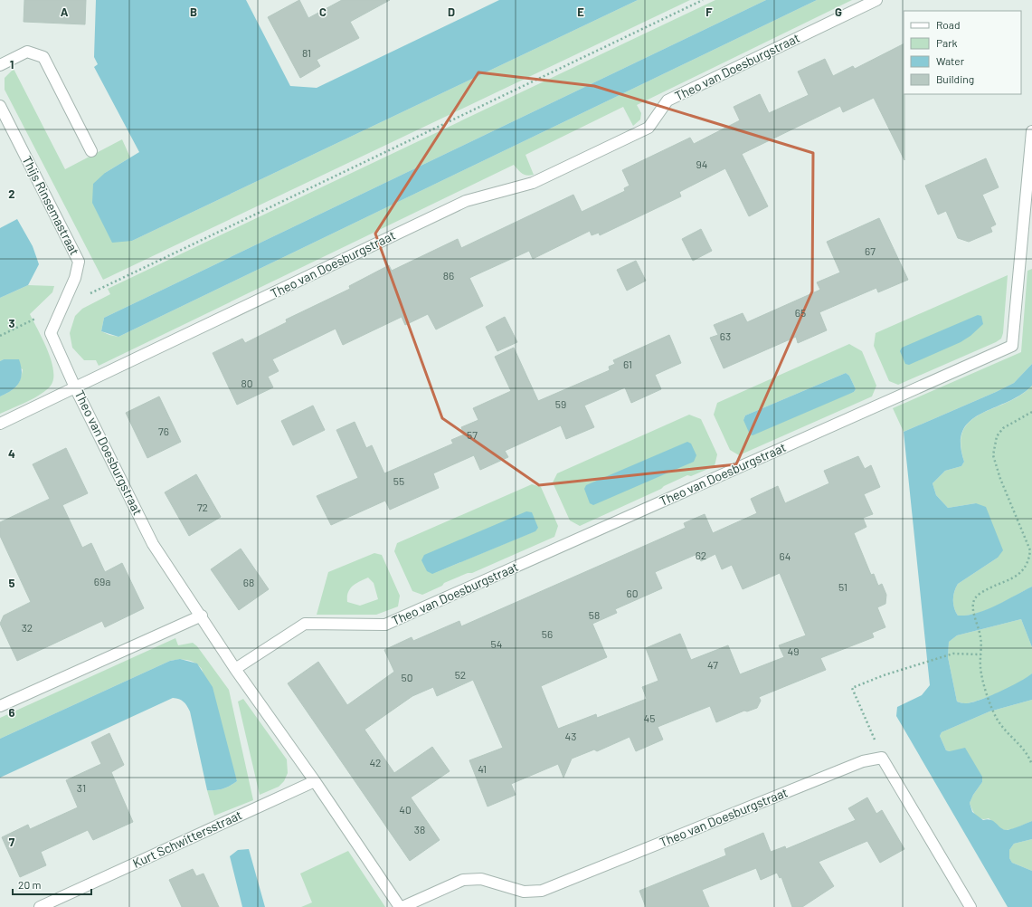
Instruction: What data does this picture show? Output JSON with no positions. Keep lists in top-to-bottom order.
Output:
{
  "streets": {
    "street": ["Theo van Doesburgstraat", "Thijs Rinsemastraat", "Kurt Schwittersstraat"]
  },
  "crossings": [
    ["Theo van Doesburgstraat", "Thijs Rinsemastraat"],
    ["Theo van Doesburgstraat", "Kurt Schwittersstraat"]
  ],
  "house_numbers": [
    "81",
    "94",
    "67",
    "86",
    "65",
    "63",
    "61",
    "80",
    "59",
    "76",
    "57",
    "55",
    "72",
    "62",
    "64",
    "69a",
    "68",
    "51",
    "60",
    "58",
    "32",
    "56",
    "54",
    "49",
    "47",
    "52",
    "50",
    "45",
    "43",
    "42",
    "41",
    "31",
    "40",
    "38"
  ],
  "legend": [
    "Road",
    "Park",
    "Water",
    "Building"
  ],
  "scale_bar": "20 m",
  "grid": {
    "columns": [
      "A",
      "B",
      "C",
      "D",
      "E",
      "F",
      "G"
    ],
    "rows": [
      "1",
      "2",
      "3",
      "4",
      "5",
      "6",
      "7"
    ]
  }
}
